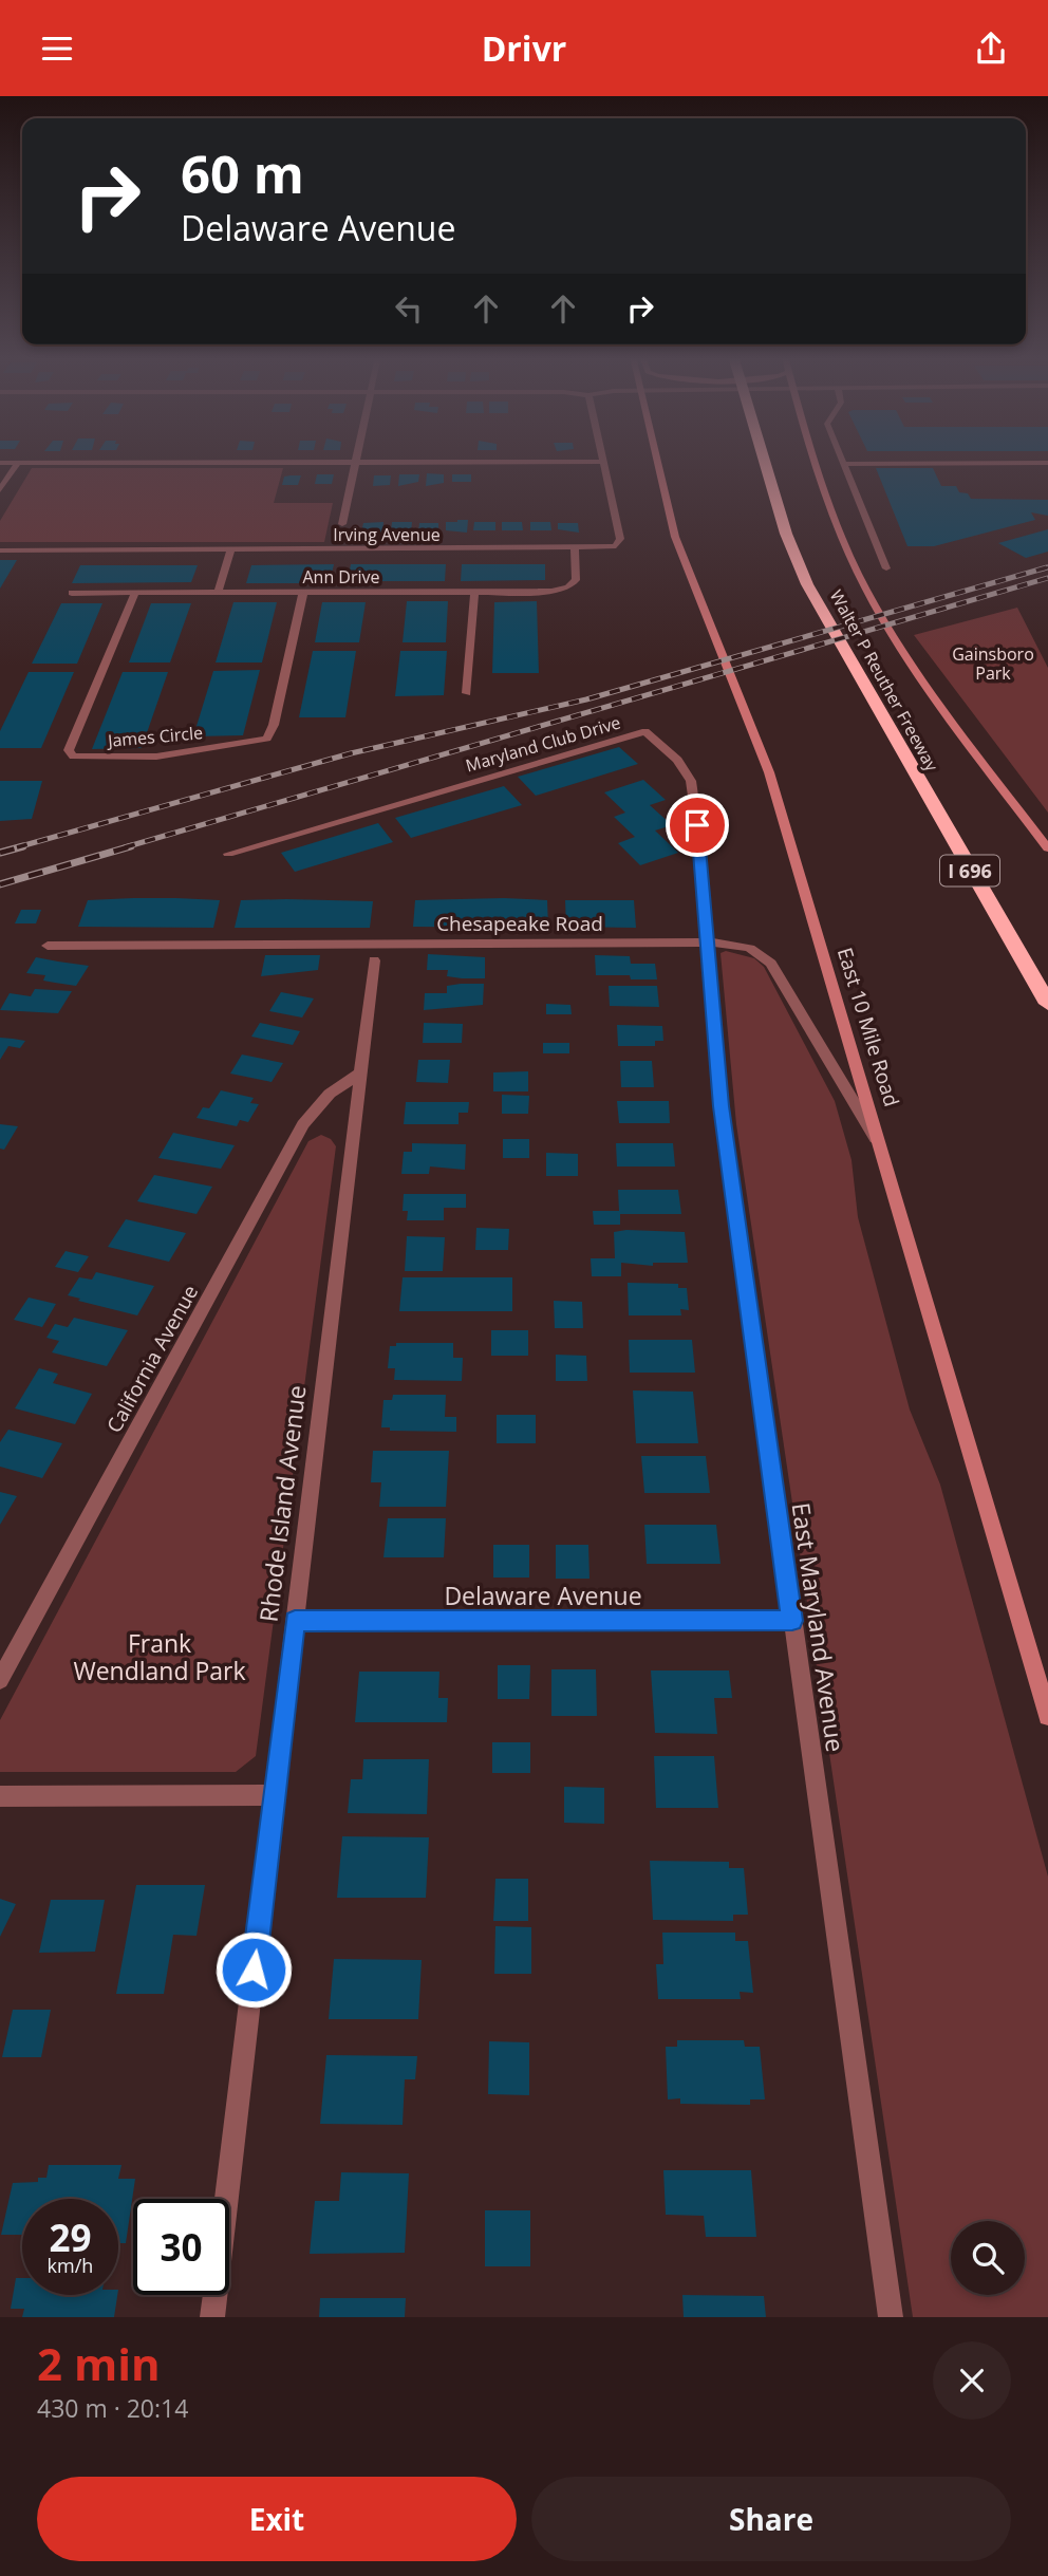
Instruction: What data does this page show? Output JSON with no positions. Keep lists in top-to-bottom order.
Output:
{
  "streets": {
    "highway": ["Walter P Reuther Freeway", "I 696"],
    "main road": ["East 10 Mile Road"],
    "street": [
      "Irving Avenue",
      "Ann Drive",
      "James Circle",
      "Maryland Club Drive",
      "Chesapeake Road",
      "California Avenue",
      "Rhode Island Avenue",
      "Delaware Avenue",
      "East Maryland Avenue"
    ]
  },
  "crossings": [
    ["Irving Avenue", "Ann Drive"],
    ["Ann Drive", "James Circle"],
    ["Maryland Club Drive", "Chesapeake Road"],
    ["Maryland Club Drive", "East Maryland Avenue"],
    ["Chesapeake Road", "East 10 Mile Road"],
    ["Chesapeake Road", "East Maryland Avenue"],
    ["California Avenue", "Rhode Island Avenue"],
    ["Rhode Island Avenue", "Delaware Avenue"],
    ["Delaware Avenue", "East Maryland Avenue"]
  ],
  "parks": ["Gainsboro Park", "Frank Wendland Park"],
  "page": {
    "header": "Drivr",
    "turn": ["60 m", "Delaware Avenue"],
    "speed": "29 km/h",
    "limit": "30",
    "heading": ["2 min", "430 m · 20:14"],
    "buttons": ["Exit", "Share"]
  }
}
